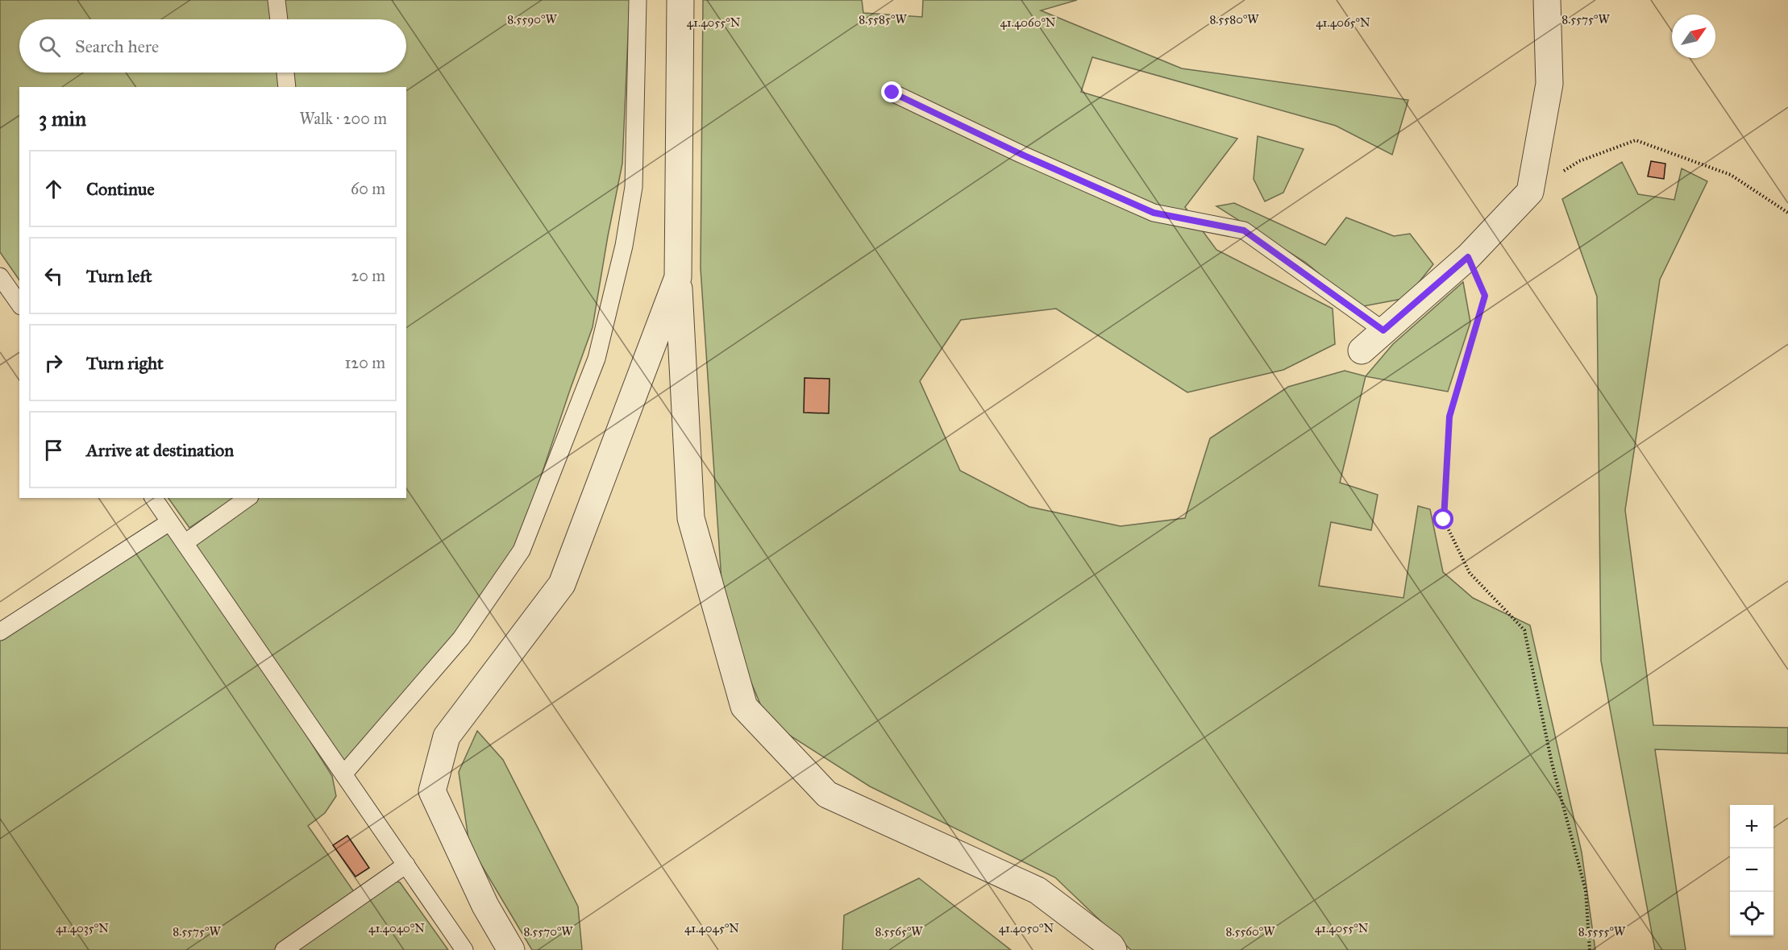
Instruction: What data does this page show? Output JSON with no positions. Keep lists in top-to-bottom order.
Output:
{
  "north": "top right",
  "page": {
    "search": "Search here",
    "heading": ["3 min", "Walk · 200 m"],
    "list": [
      ["Continue", "60 m"],
      ["Turn left", "20 m"],
      ["Turn right", "120 m"],
      "Arrive at destination"
    ],
    "map_buttons": ["+", "−"]
  },
  "coordinates": [
    "8.5585°W",
    "8.5590°W",
    "8.5580°W",
    "8.5575°W",
    "41.4055°N",
    "41.4060°N",
    "41.4065°N",
    "41.4035°N",
    "41.4040°N",
    "41.4045°N",
    "41.4050°N",
    "8.5570°W",
    "8.5565°W",
    "8.5560°W",
    "8.5555°W"
  ]
}
